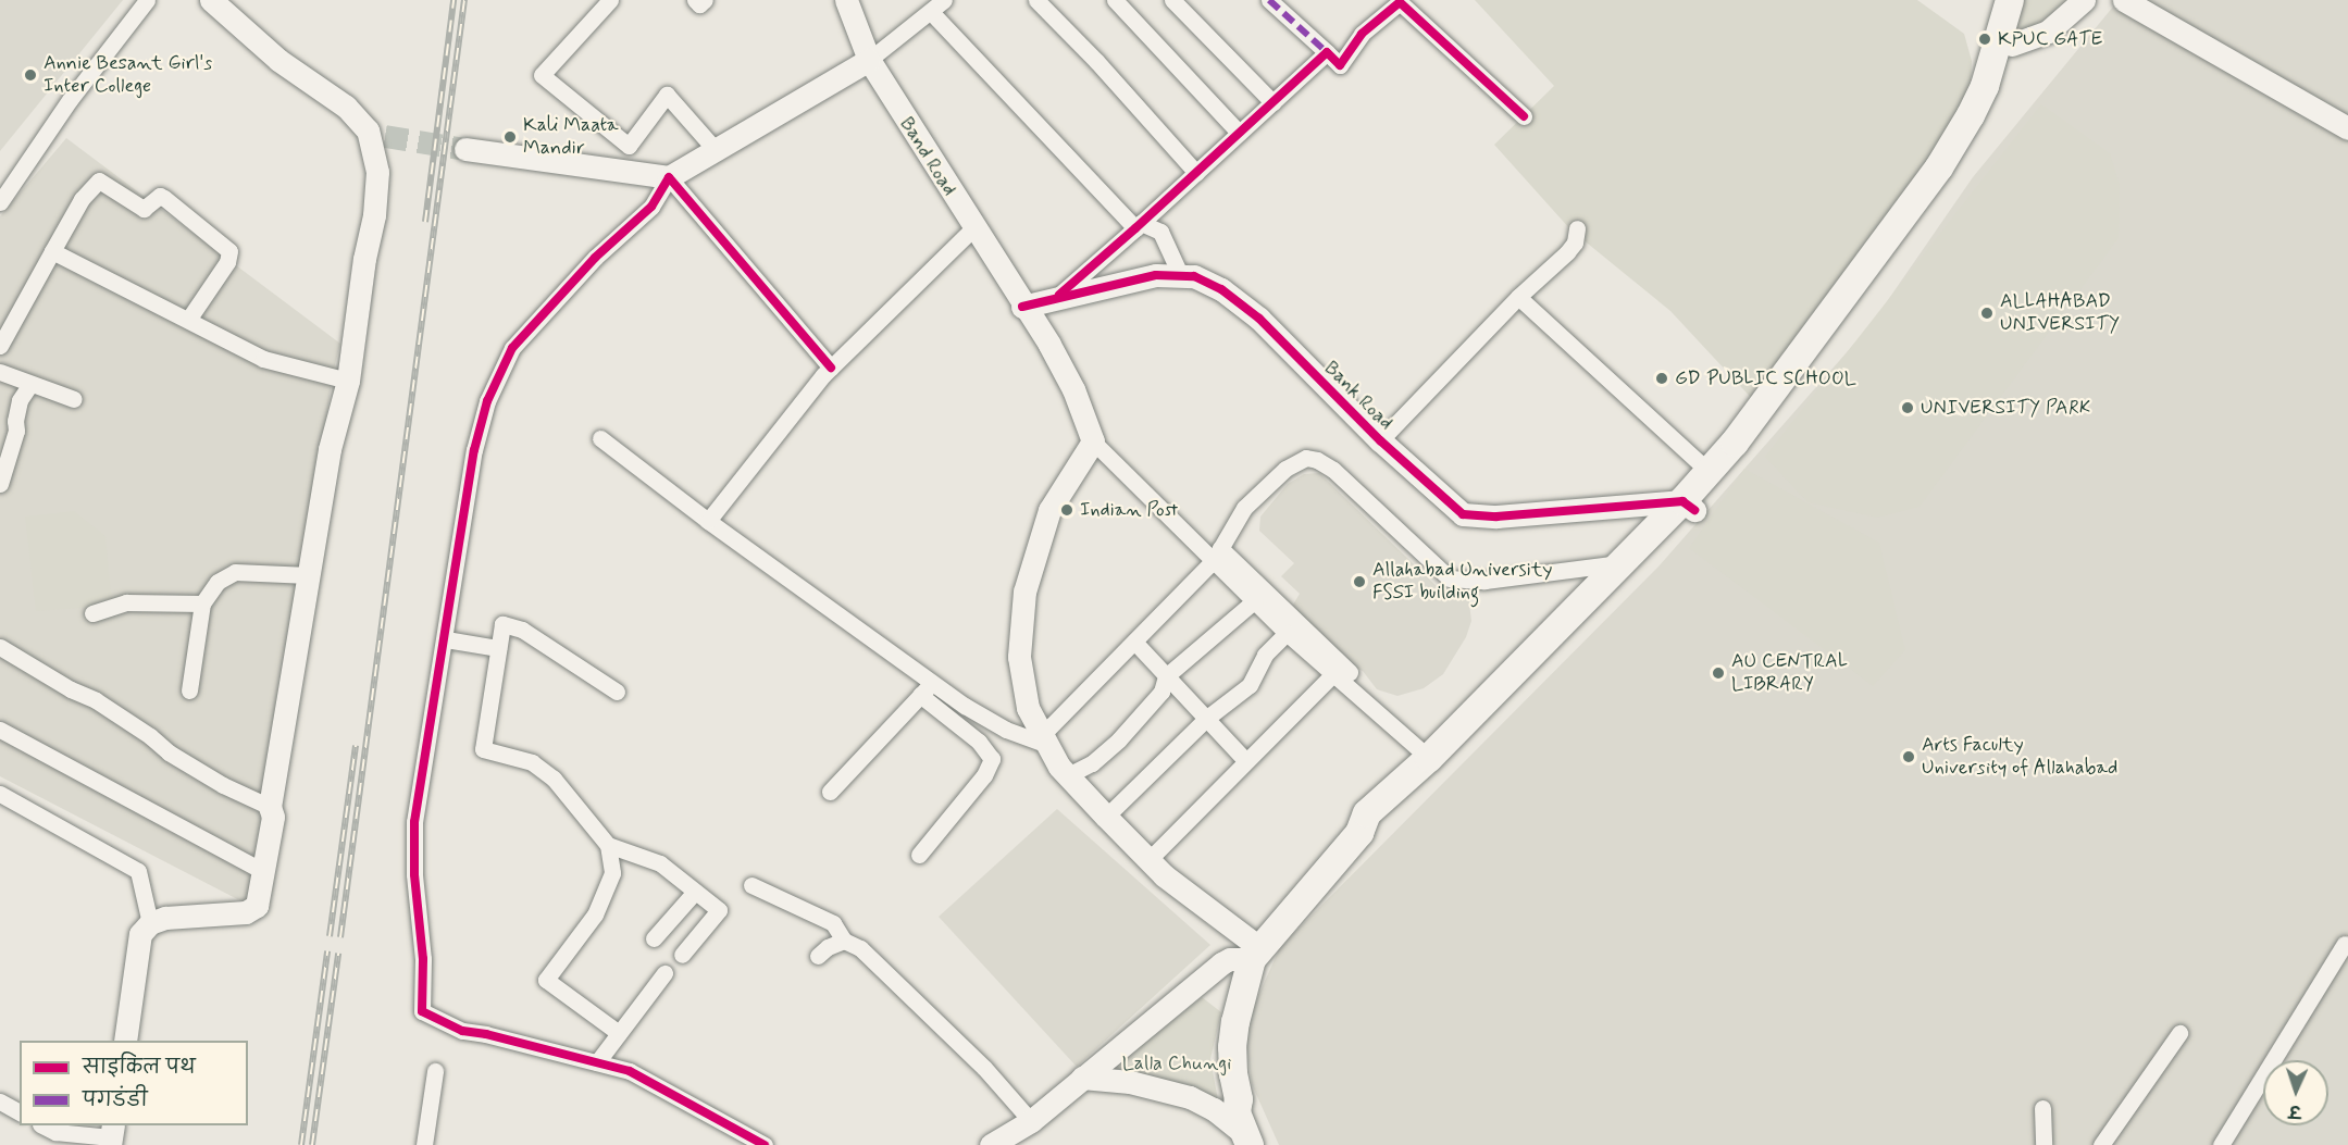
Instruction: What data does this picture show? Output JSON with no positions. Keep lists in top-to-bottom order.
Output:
{
  "streets": {
    "street": ["Band Road", "Bank Road"]
  },
  "crossings": [
    ["Band Road", "Bank Road"]
  ],
  "parks": ["Lalla Chungi"],
  "places": [
    "KPUC GATE",
    "Annie Besant Girl's Inter College",
    "Kali Maata Mandir",
    "ALLAHABAD UNIVERSITY",
    "GD PUBLIC SCHOOL",
    "UNIVERSITY PARK",
    "Indian Post",
    "Allahabad University FSSI building",
    "AU CENTRAL LIBRARY",
    "Arts Faculty University of Allahabad"
  ],
  "legend": ["साइकिल पथ", "पगडंडी"],
  "north": "bottom"
}
